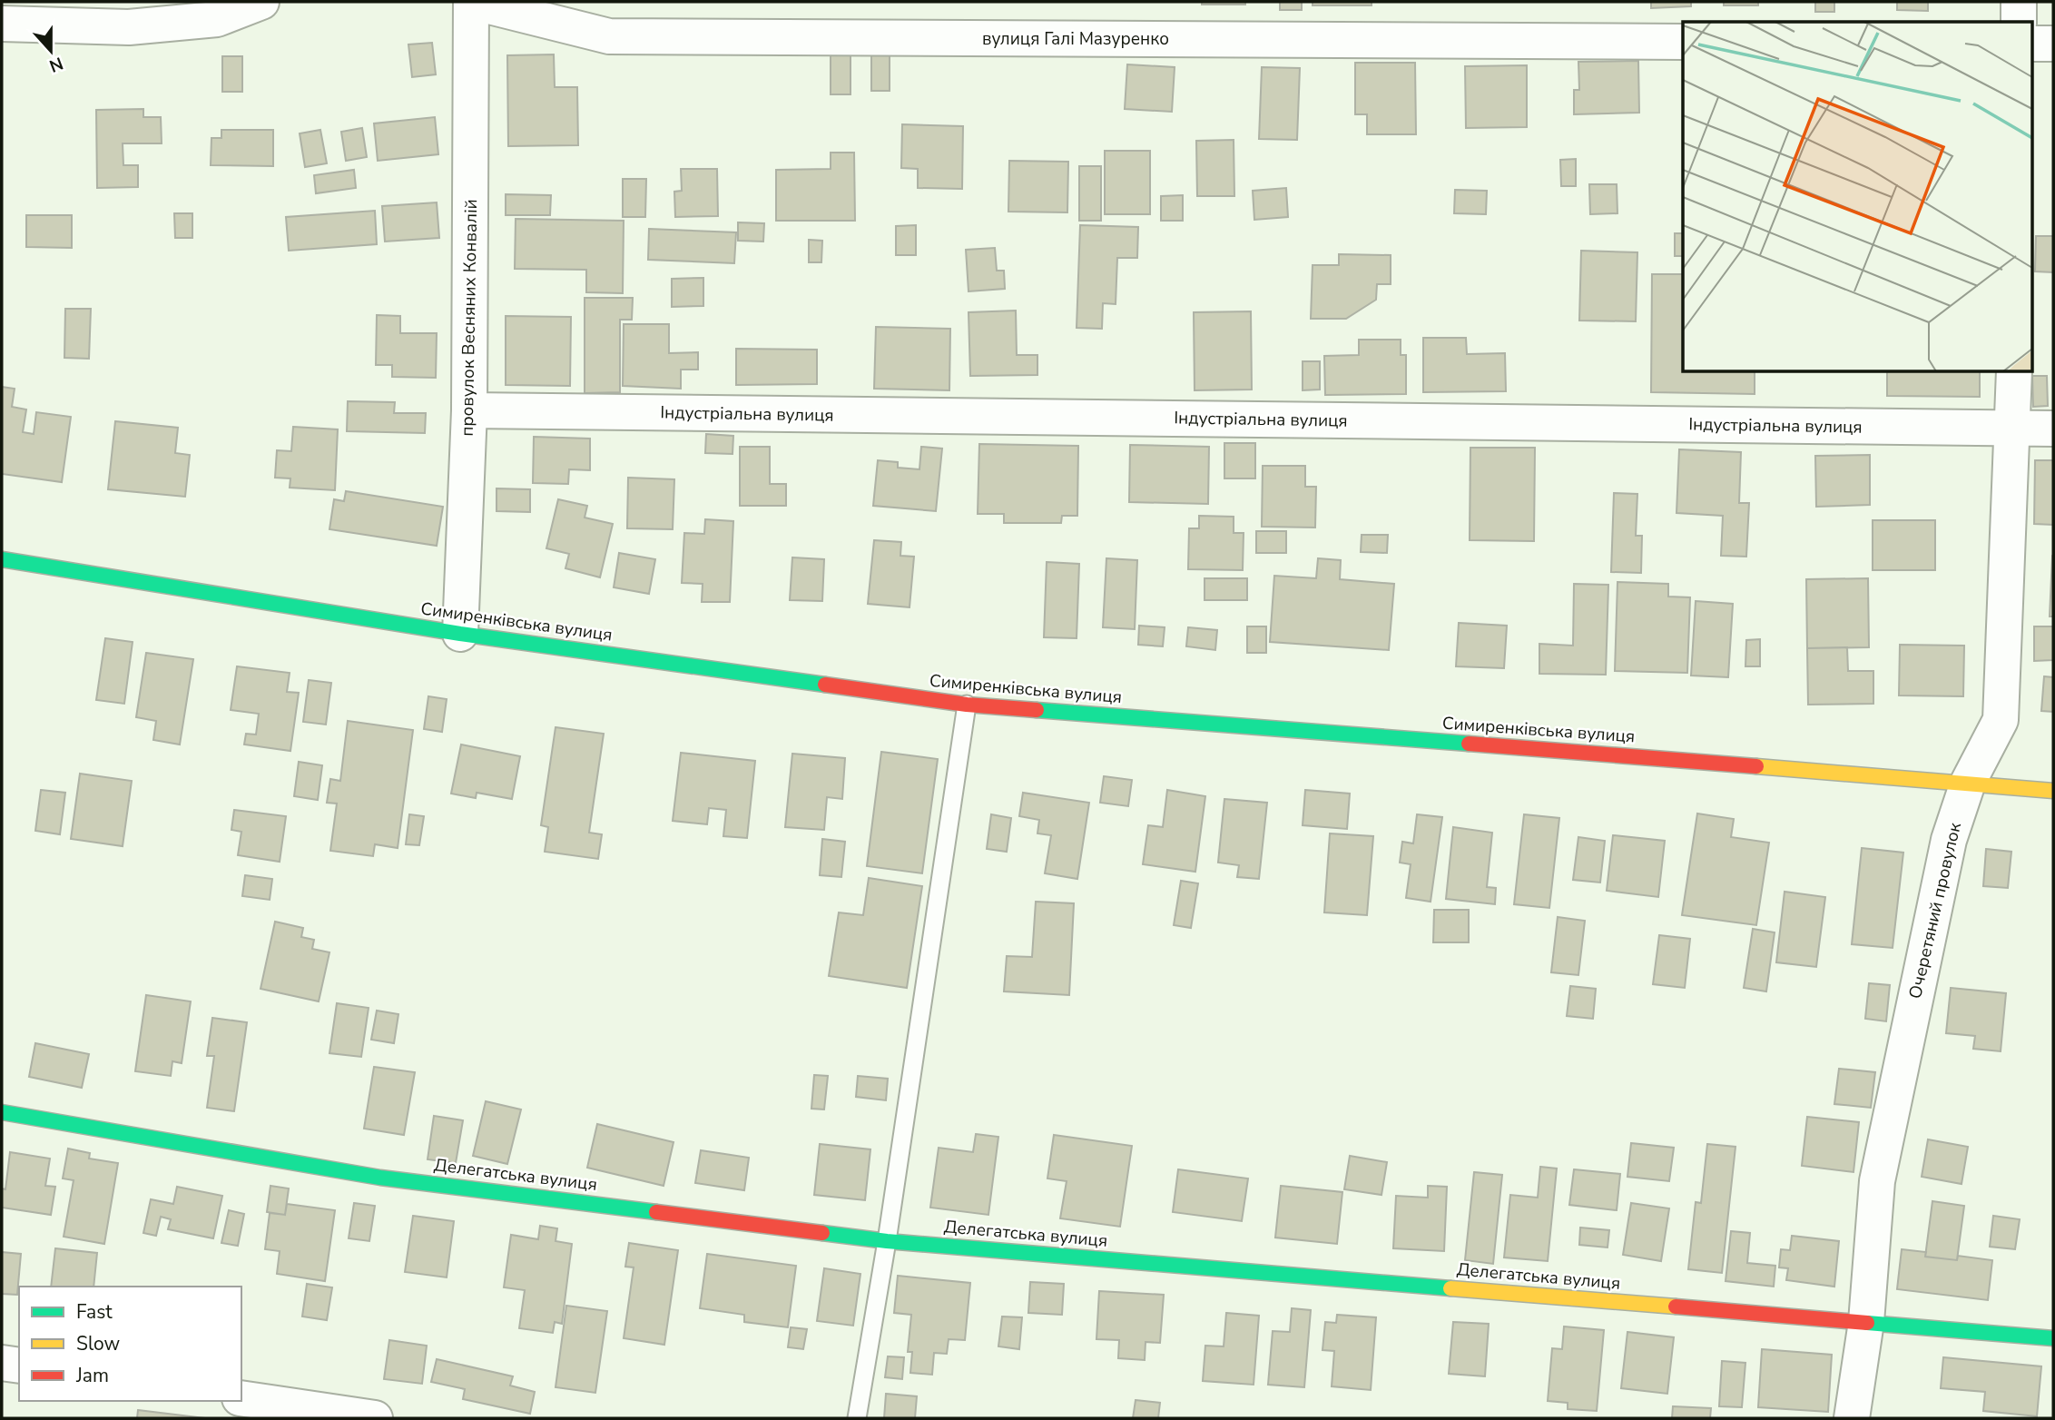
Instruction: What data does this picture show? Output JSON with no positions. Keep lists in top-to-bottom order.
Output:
{
  "streets": {
    "main road": ["Симиренківська вулиця", "Делегатська вулиця"],
    "street": [
      "вулиця Галі Мазуренко",
      "провулок Весняних Конвалій",
      "Індустріальна вулиця",
      "Очеретяний провулок"
    ]
  },
  "crossings": [
    ["вулиця Галі Мазуренко", "провулок Весняних Конвалій"],
    ["провулок Весняних Конвалій", "Індустріальна вулиця"],
    ["провулок Весняних Конвалій", "Симиренківська вулиця"],
    ["Індустріальна вулиця", "Очеретяний провулок"],
    ["Симиренківська вулиця", "Очеретяний провулок"],
    ["Очеретяний провулок", "Делегатська вулиця"]
  ],
  "legend": ["Fast", "Slow", "Jam"],
  "north": "bottom"
}
